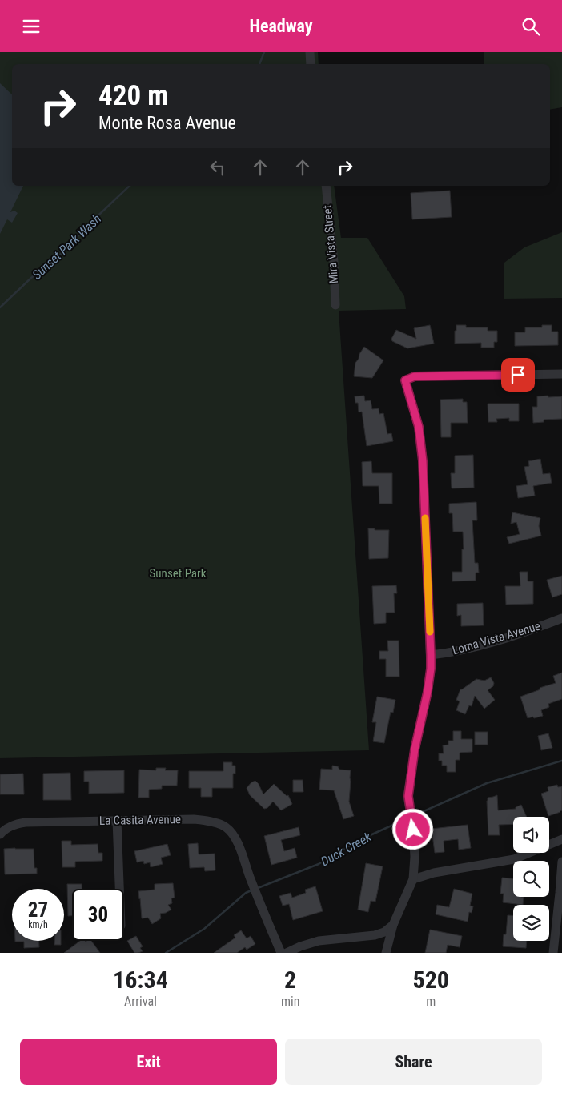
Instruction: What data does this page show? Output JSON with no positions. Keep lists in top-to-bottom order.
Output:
{
  "streets": {
    "street": ["Mira Vista Street", "Loma Vista Avenue", "La Casita Avenue"]
  },
  "water": ["Sunset Park Wash", "Duck Creek"],
  "parks": ["Sunset Park"],
  "page": {
    "header": "Headway",
    "turn": ["420 m", "Monte Rosa Avenue"],
    "speed": "27 km/h",
    "limit": "30",
    "eta": [
      "16:34",
      "Arrival",
      "2",
      "min",
      "520",
      "m"
    ],
    "buttons": ["Exit", "Share"]
  }
}
